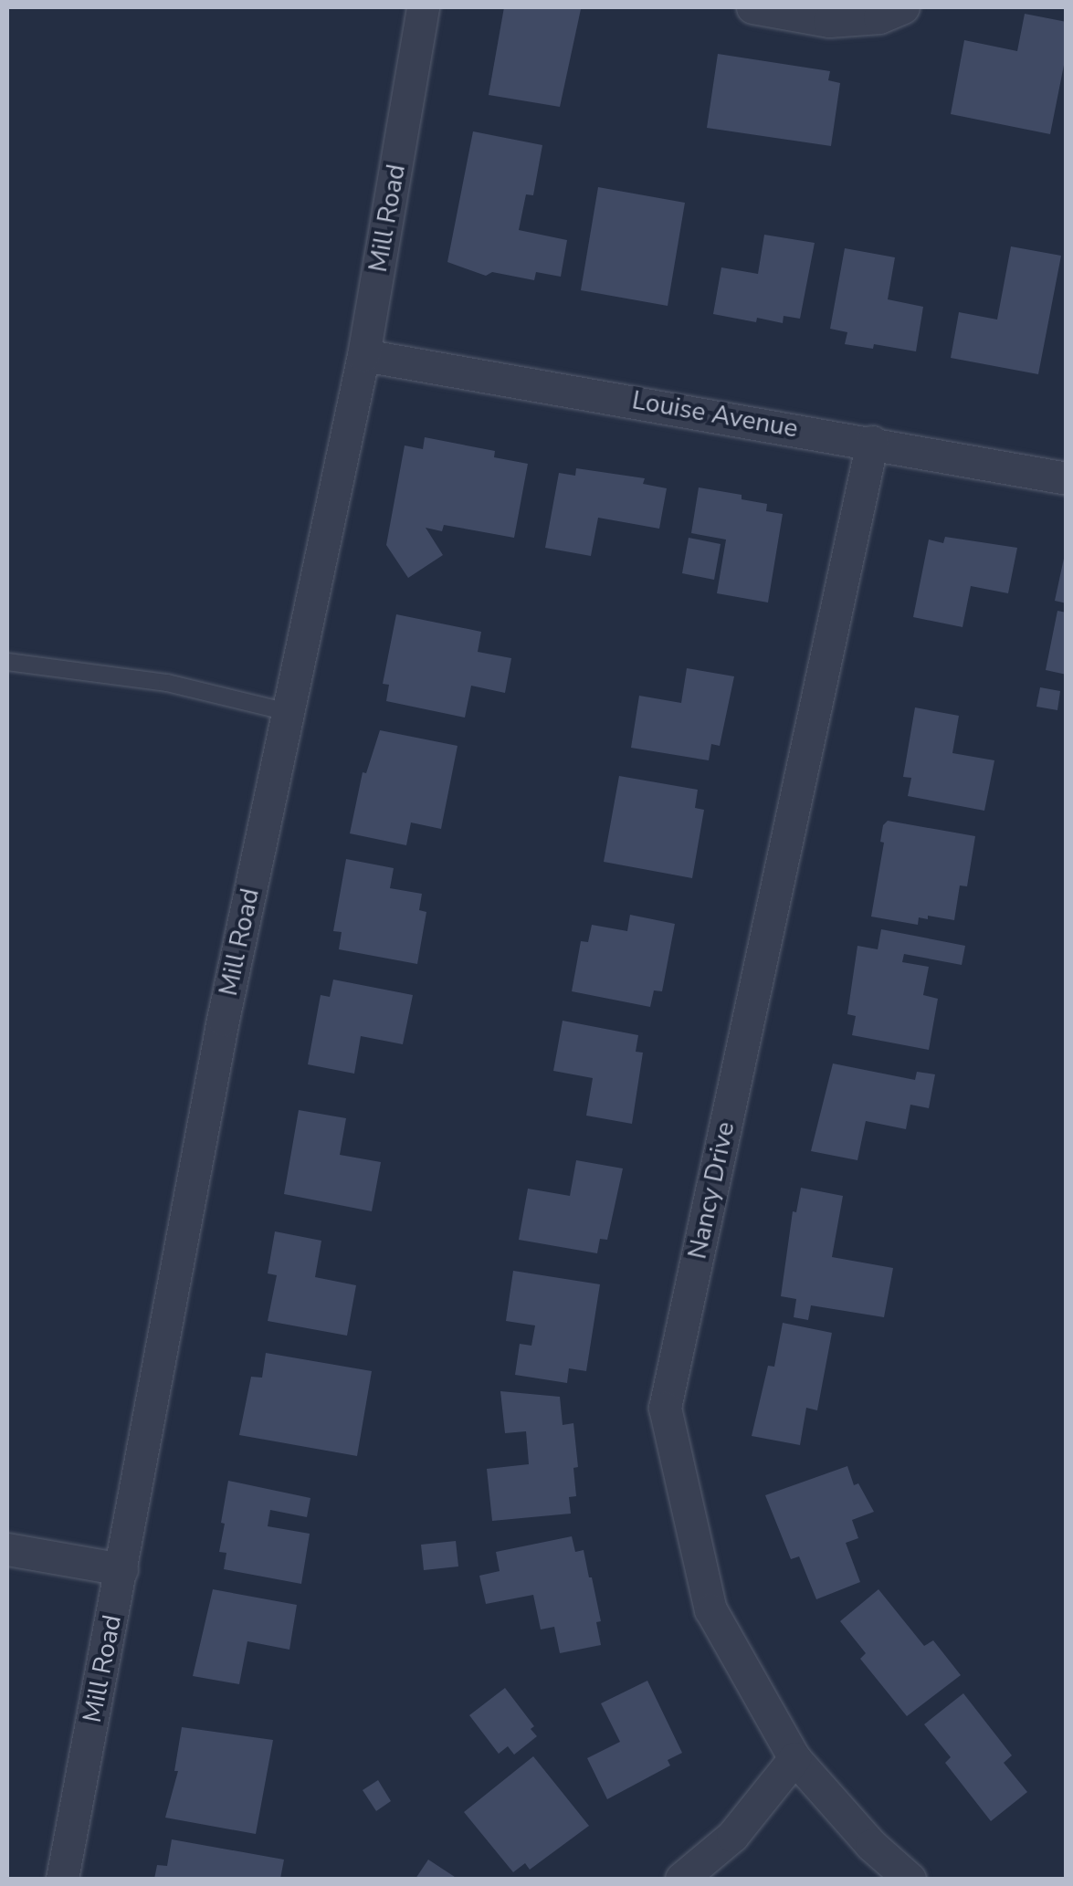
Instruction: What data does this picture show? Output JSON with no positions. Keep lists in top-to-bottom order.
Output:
{
  "streets": {
    "street": ["Mill Road", "Louise Avenue", "Nancy Drive"]
  },
  "crossings": [
    ["Mill Road", "Louise Avenue"],
    ["Louise Avenue", "Nancy Drive"]
  ]
}
